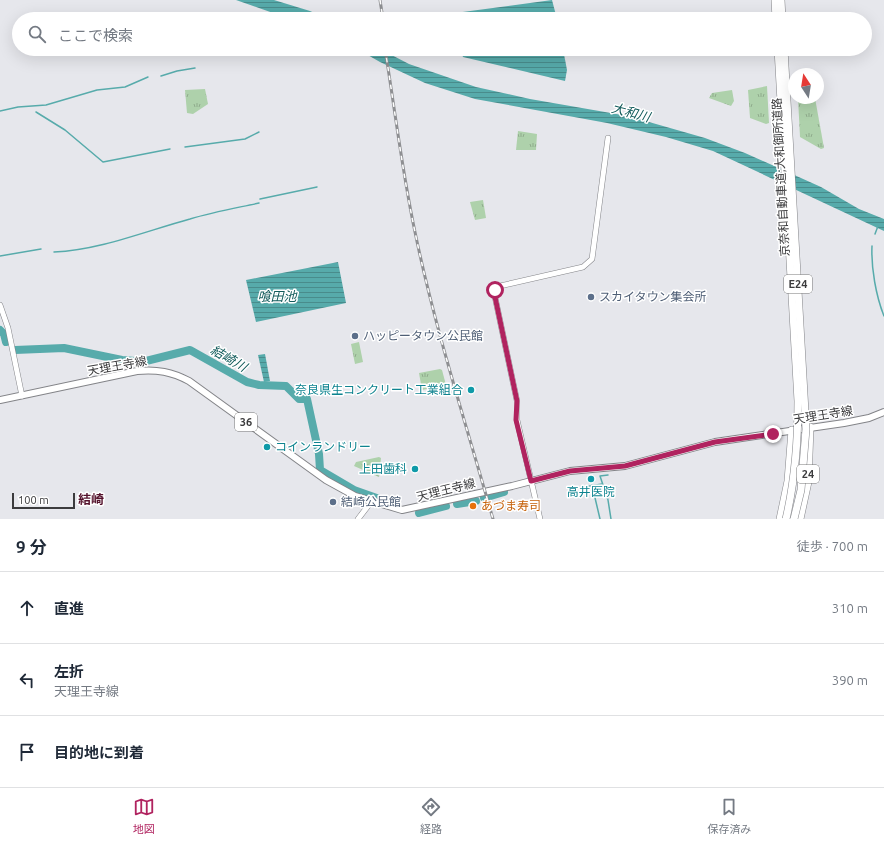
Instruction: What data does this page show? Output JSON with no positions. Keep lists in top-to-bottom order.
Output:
{
  "streets": {
    "highway": ["京奈和自動車道;大和御所道路", "E24", "24"],
    "main road": ["天理王寺線", "36"]
  },
  "crossings": [
    ["天理王寺線", "24"]
  ],
  "districts": ["結崎"],
  "water": ["大和川", "喰田池", "結崎川"],
  "places": [
    "スカイタウン集会所",
    "ハッピータウン公民館",
    "奈良県生コンクリート工業組合",
    "コインランドリー",
    "上田歯科",
    "高井医院",
    "結崎公民館",
    "あづま寿司"
  ],
  "scale_bar": "100 m",
  "north": "top",
  "page": {
    "search": "ここで検索",
    "scale": "100 m",
    "heading": ["9 分", "徒歩 · 700 m"],
    "list": [
      ["直進", "310 m"],
      ["左折", "天理王寺線", "390 m"],
      "目的地に到着"
    ],
    "nav": ["地図", "経路", "保存済み"]
  }
}
